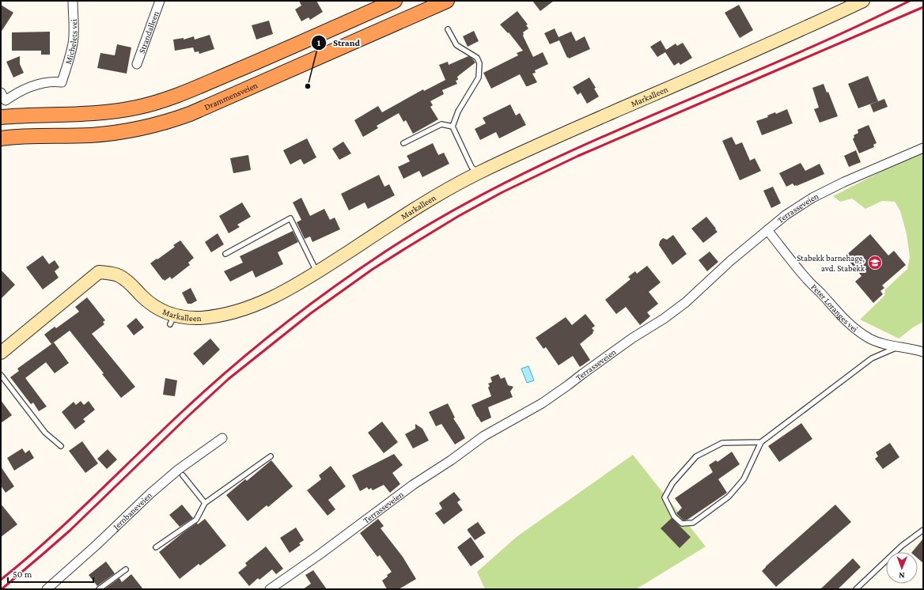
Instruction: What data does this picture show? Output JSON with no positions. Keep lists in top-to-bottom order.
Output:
{
  "streets": {
    "highway": ["Drammensveien"],
    "main road": ["Markalleen"],
    "street": [
      "Strandalleen",
      "Michelets vei",
      "Terrasseveien",
      "Peter Loranges vei",
      "Jernbaneveien"
    ]
  },
  "crossings": [
    ["Terrasseveien", "Peter Loranges vei"]
  ],
  "places": {
    "other": ["Strand"],
    "school or university": ["Stabekk barnehage, avd. Stabekk"]
  },
  "scale_bar": "50 m",
  "north": "bottom"
}
